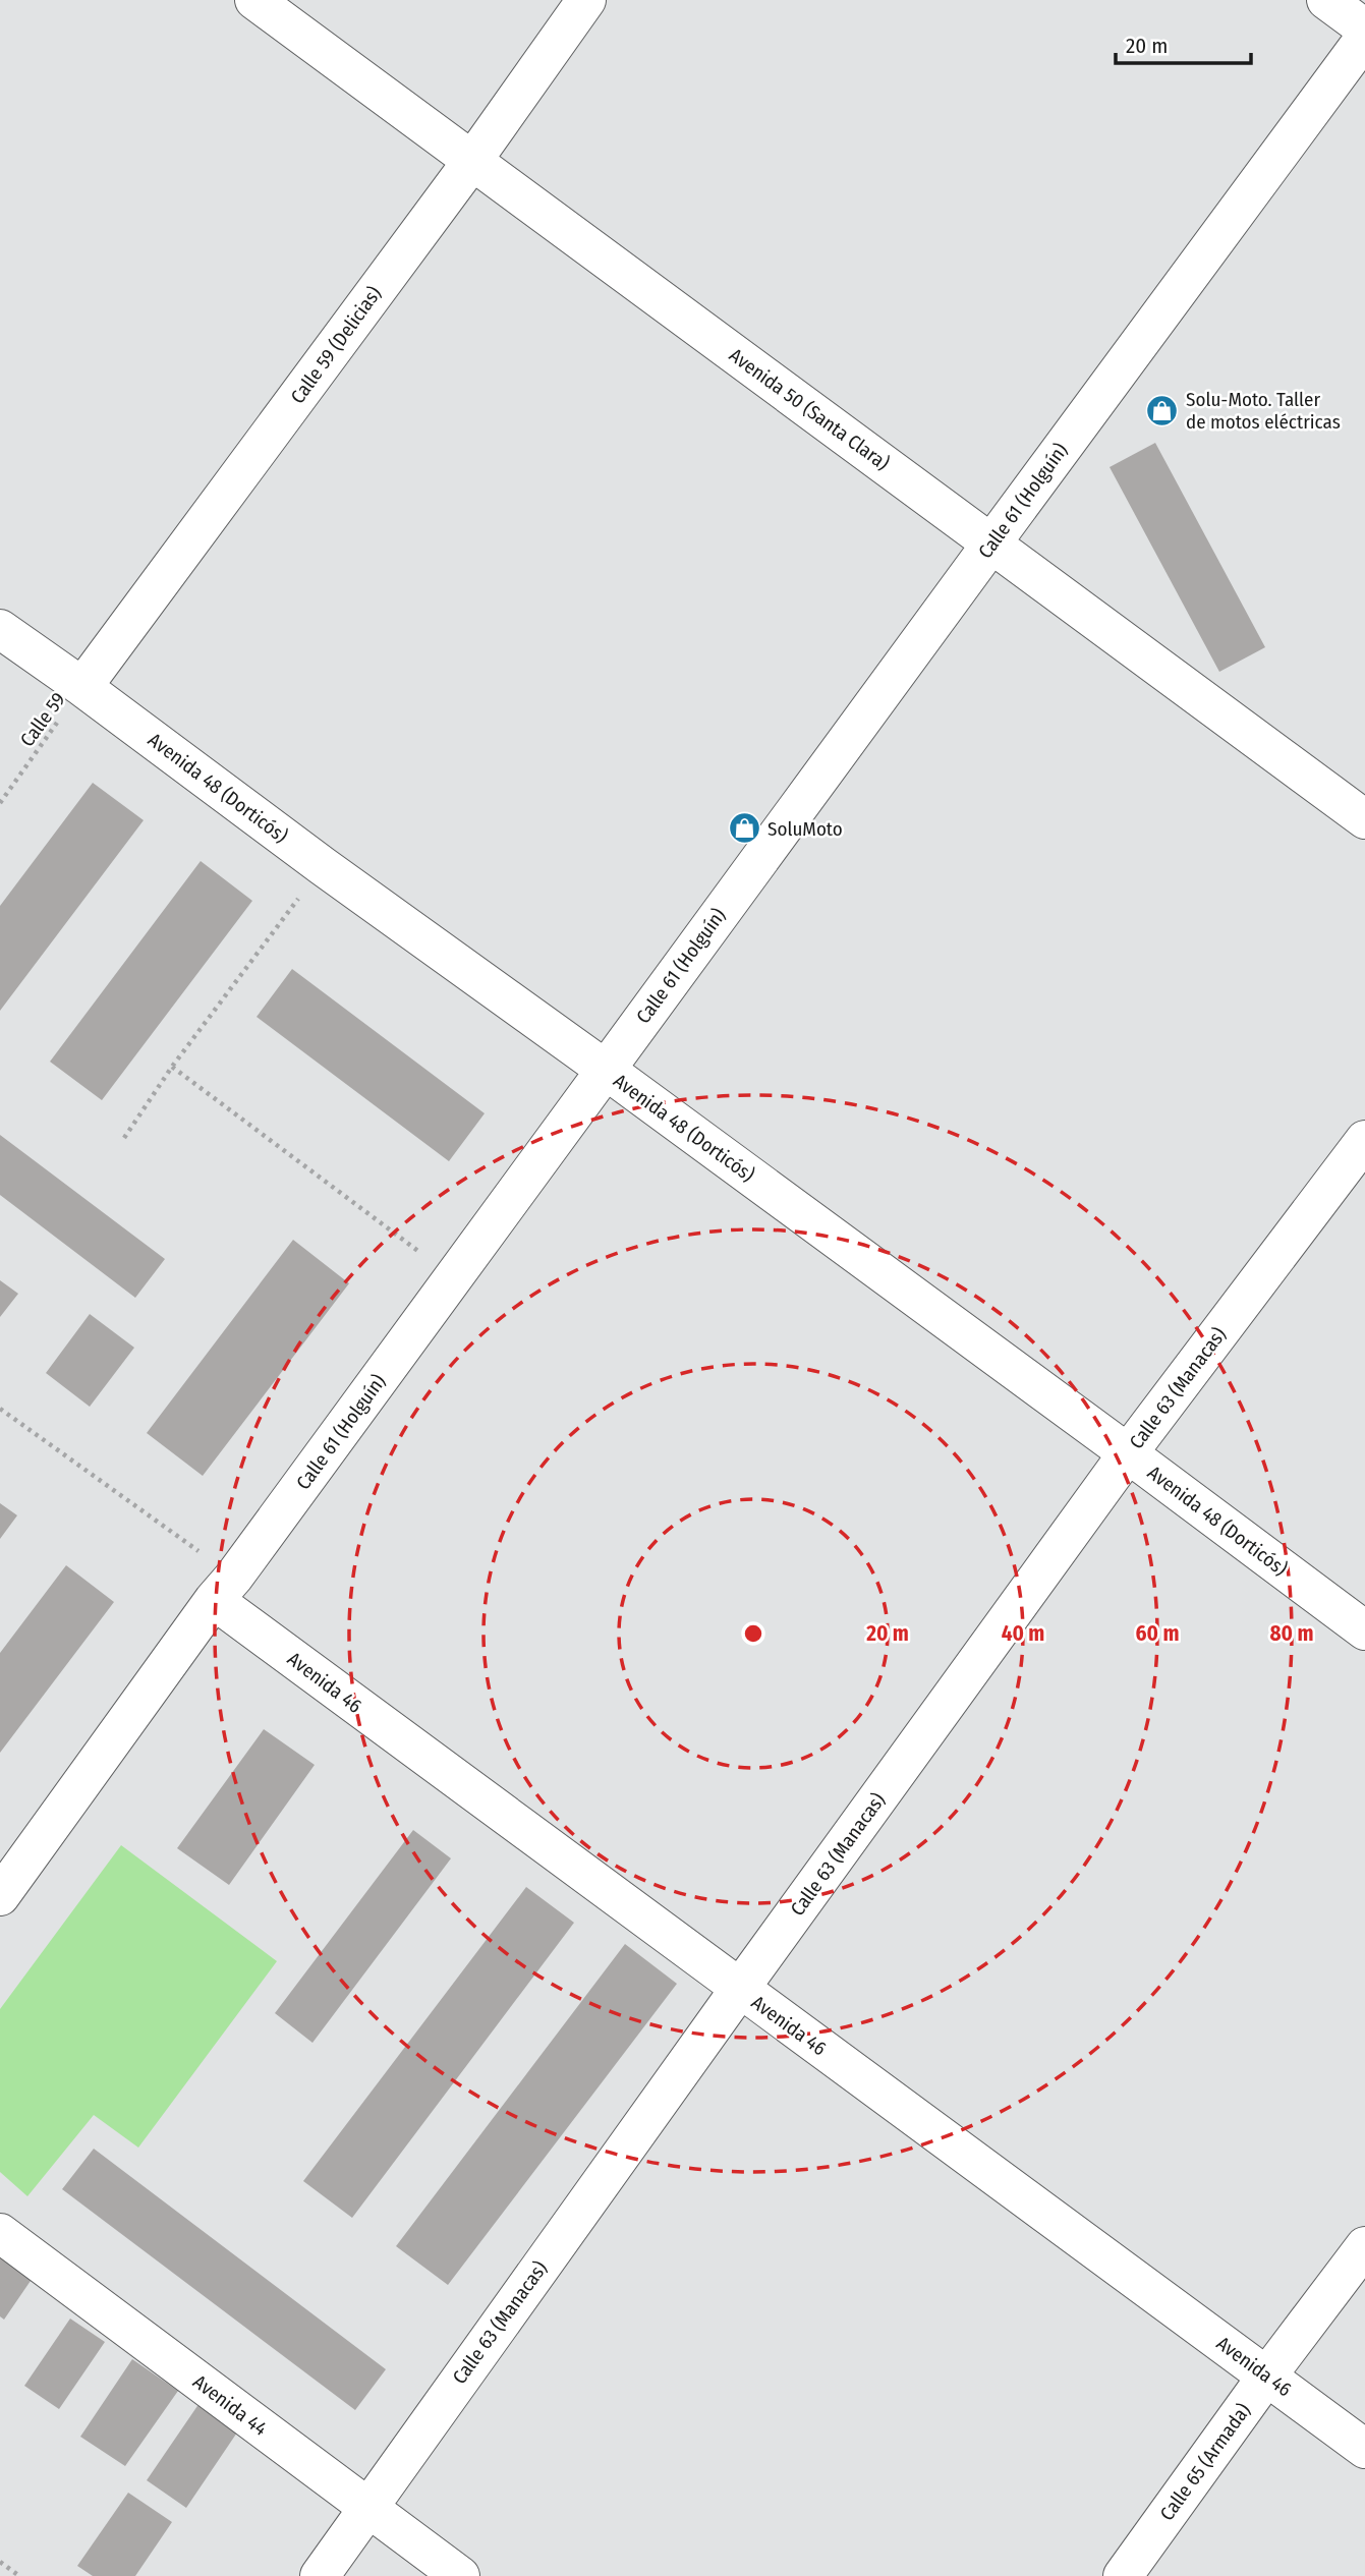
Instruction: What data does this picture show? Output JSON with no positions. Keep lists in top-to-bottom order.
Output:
{
  "streets": {
    "street": [
      "Calle 59 (Delicias)",
      "Avenida 50 (Santa Clara)",
      "Calle 61 (Holguín)",
      "Avenida 48 (Dorticós)",
      "Calle 63 (Manacas)",
      "Avenida 46",
      "Avenida 44",
      "Calle 65 (Armada)"
    ],
    "path": ["Calle 59"]
  },
  "crossings": [
    ["Calle 59 (Delicias)", "Avenida 50 (Santa Clara)"],
    ["Calle 59 (Delicias)", "Calle 59"],
    ["Calle 59 (Delicias)", "Avenida 48 (Dorticós)"],
    ["Avenida 50 (Santa Clara)", "Calle 61 (Holguín)"],
    ["Calle 61 (Holguín)", "Avenida 48 (Dorticós)"],
    ["Calle 61 (Holguín)", "Avenida 46"],
    ["Calle 59", "Avenida 48 (Dorticós)"],
    ["Avenida 48 (Dorticós)", "Calle 63 (Manacas)"],
    ["Calle 63 (Manacas)", "Avenida 46"],
    ["Calle 63 (Manacas)", "Avenida 44"],
    ["Avenida 46", "Calle 65 (Armada)"]
  ],
  "places": {
    "shop": ["Solu-Moto. Taller de motos eléctricas", "SoluMoto"]
  },
  "scale_bar": "20 m",
  "rings": [
    "20 m",
    "40 m",
    "60 m",
    "80 m"
  ]
}
